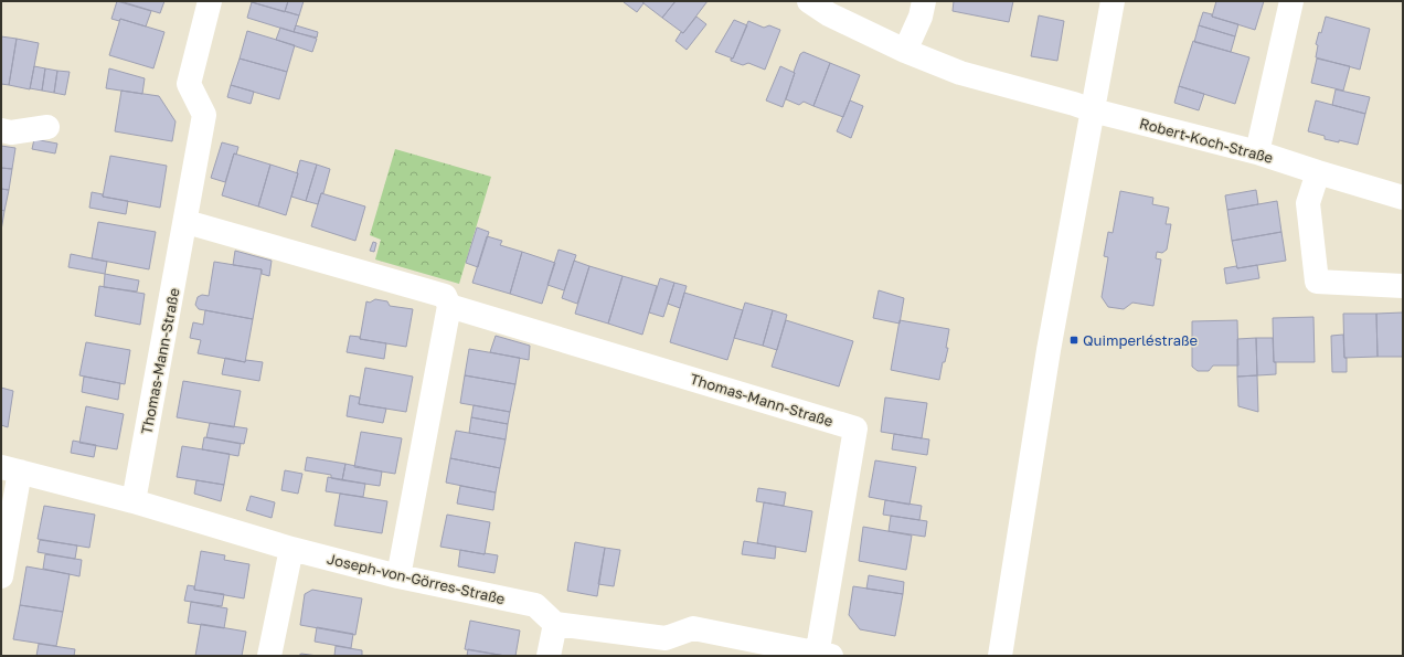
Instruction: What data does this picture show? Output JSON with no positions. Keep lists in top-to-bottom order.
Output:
{
  "streets": {
    "street": ["Robert-Koch-Straße", "Thomas-Mann-Straße", "Joseph-von-Görres-Straße"]
  },
  "crossings": [
    ["Thomas-Mann-Straße", "Joseph-von-Görres-Straße"]
  ],
  "places": {
    "transit": ["Quimperléstraße"]
  }
}
